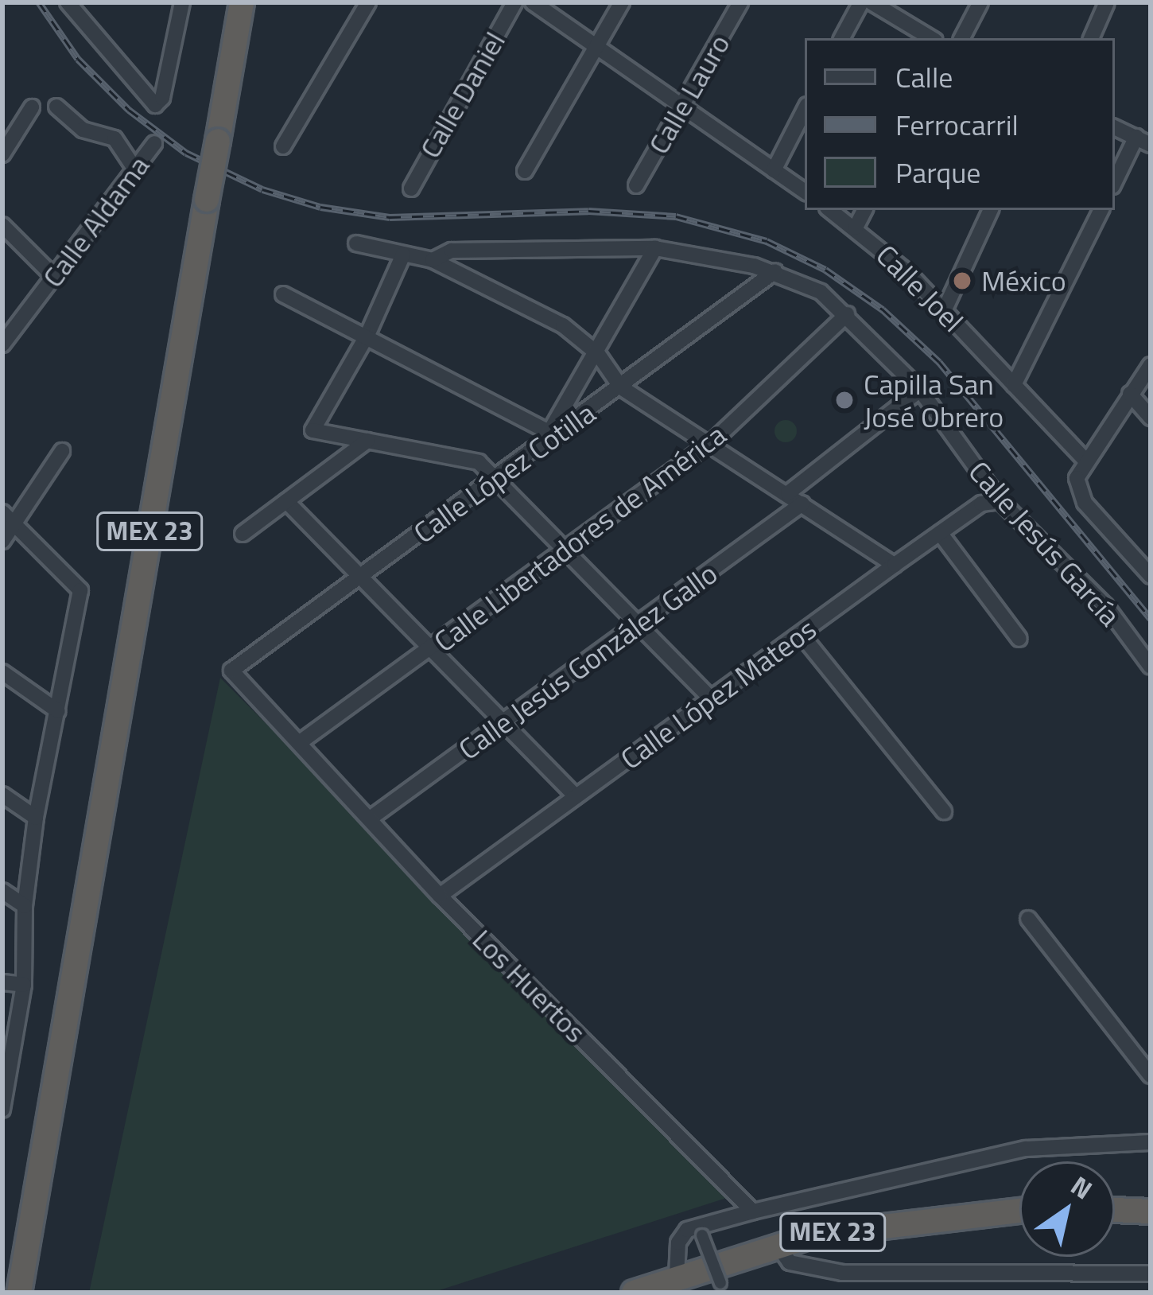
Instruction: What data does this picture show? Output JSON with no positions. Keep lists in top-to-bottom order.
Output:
{
  "streets": {
    "highway": ["MEX 23"],
    "street": [
      "Calle Lauro",
      "Calle Daniel",
      "Calle Aldama",
      "Calle Joel",
      "Calle López Cotilla",
      "Calle Libertadores de América",
      "Calle Jesús García",
      "Calle Jesús González Gallo",
      "Calle López Mateos",
      "Los Huertos"
    ]
  },
  "crossings": [
    ["Calle López Cotilla", "Calle Jesús García"],
    ["Calle López Cotilla", "Los Huertos"],
    ["Calle Libertadores de América", "Calle Jesús García"],
    ["Calle Libertadores de América", "Los Huertos"],
    ["Calle Jesús García", "Calle López Mateos"],
    ["Calle Jesús González Gallo", "Los Huertos"],
    ["Calle López Mateos", "Los Huertos"]
  ],
  "places": ["México", "Capilla San José Obrero"],
  "legend": ["Calle", "Ferrocarril", "Parque"],
  "north": "top right"
}
